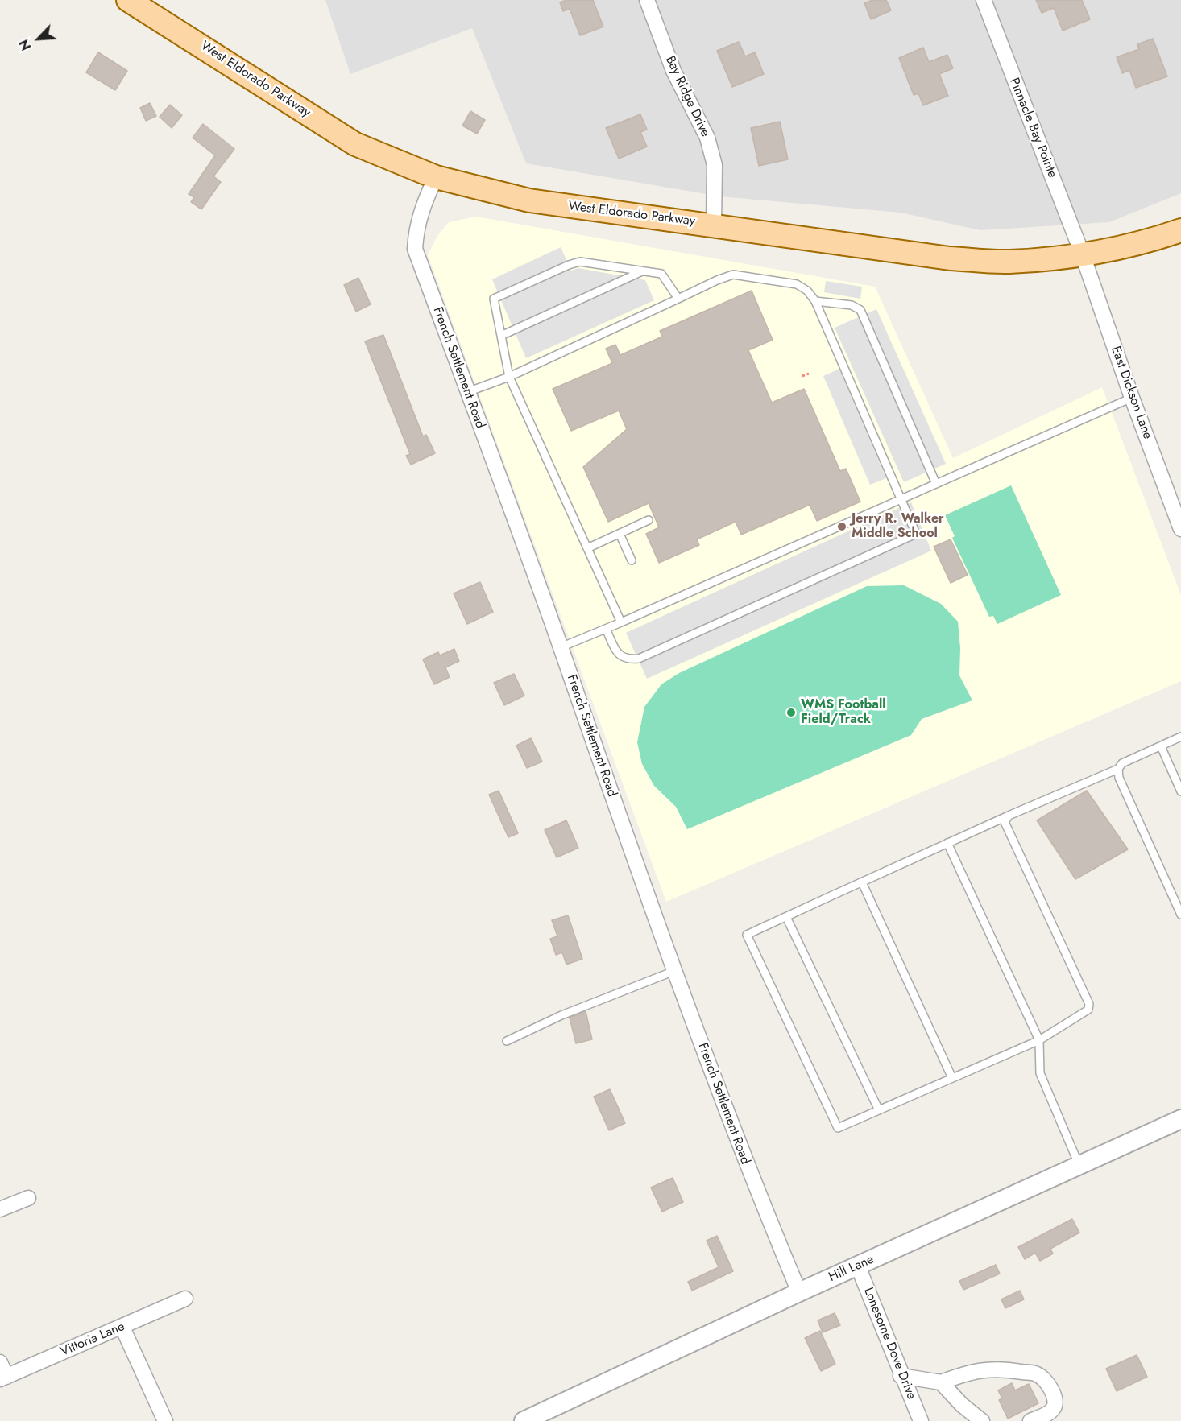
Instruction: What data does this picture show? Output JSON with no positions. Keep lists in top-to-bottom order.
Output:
{
  "streets": {
    "main road": ["West Eldorado Parkway"],
    "street": [
      "Bay Ridge Drive",
      "Pinnacle Bay Pointe",
      "French Settlement Road",
      "East Dickson Lane",
      "Hill Lane",
      "Vittoria Lane",
      "Lonesome Dove Drive"
    ]
  },
  "crossings": [
    ["West Eldorado Parkway", "Bay Ridge Drive"],
    ["West Eldorado Parkway", "Pinnacle Bay Pointe"],
    ["West Eldorado Parkway", "French Settlement Road"],
    ["West Eldorado Parkway", "East Dickson Lane"],
    ["Pinnacle Bay Pointe", "East Dickson Lane"],
    ["French Settlement Road", "Hill Lane"],
    ["Hill Lane", "Lonesome Dove Drive"]
  ],
  "places": ["Jerry R. Walker Middle School", "WMS Football Field/Track"],
  "north": "bottom left"
}
